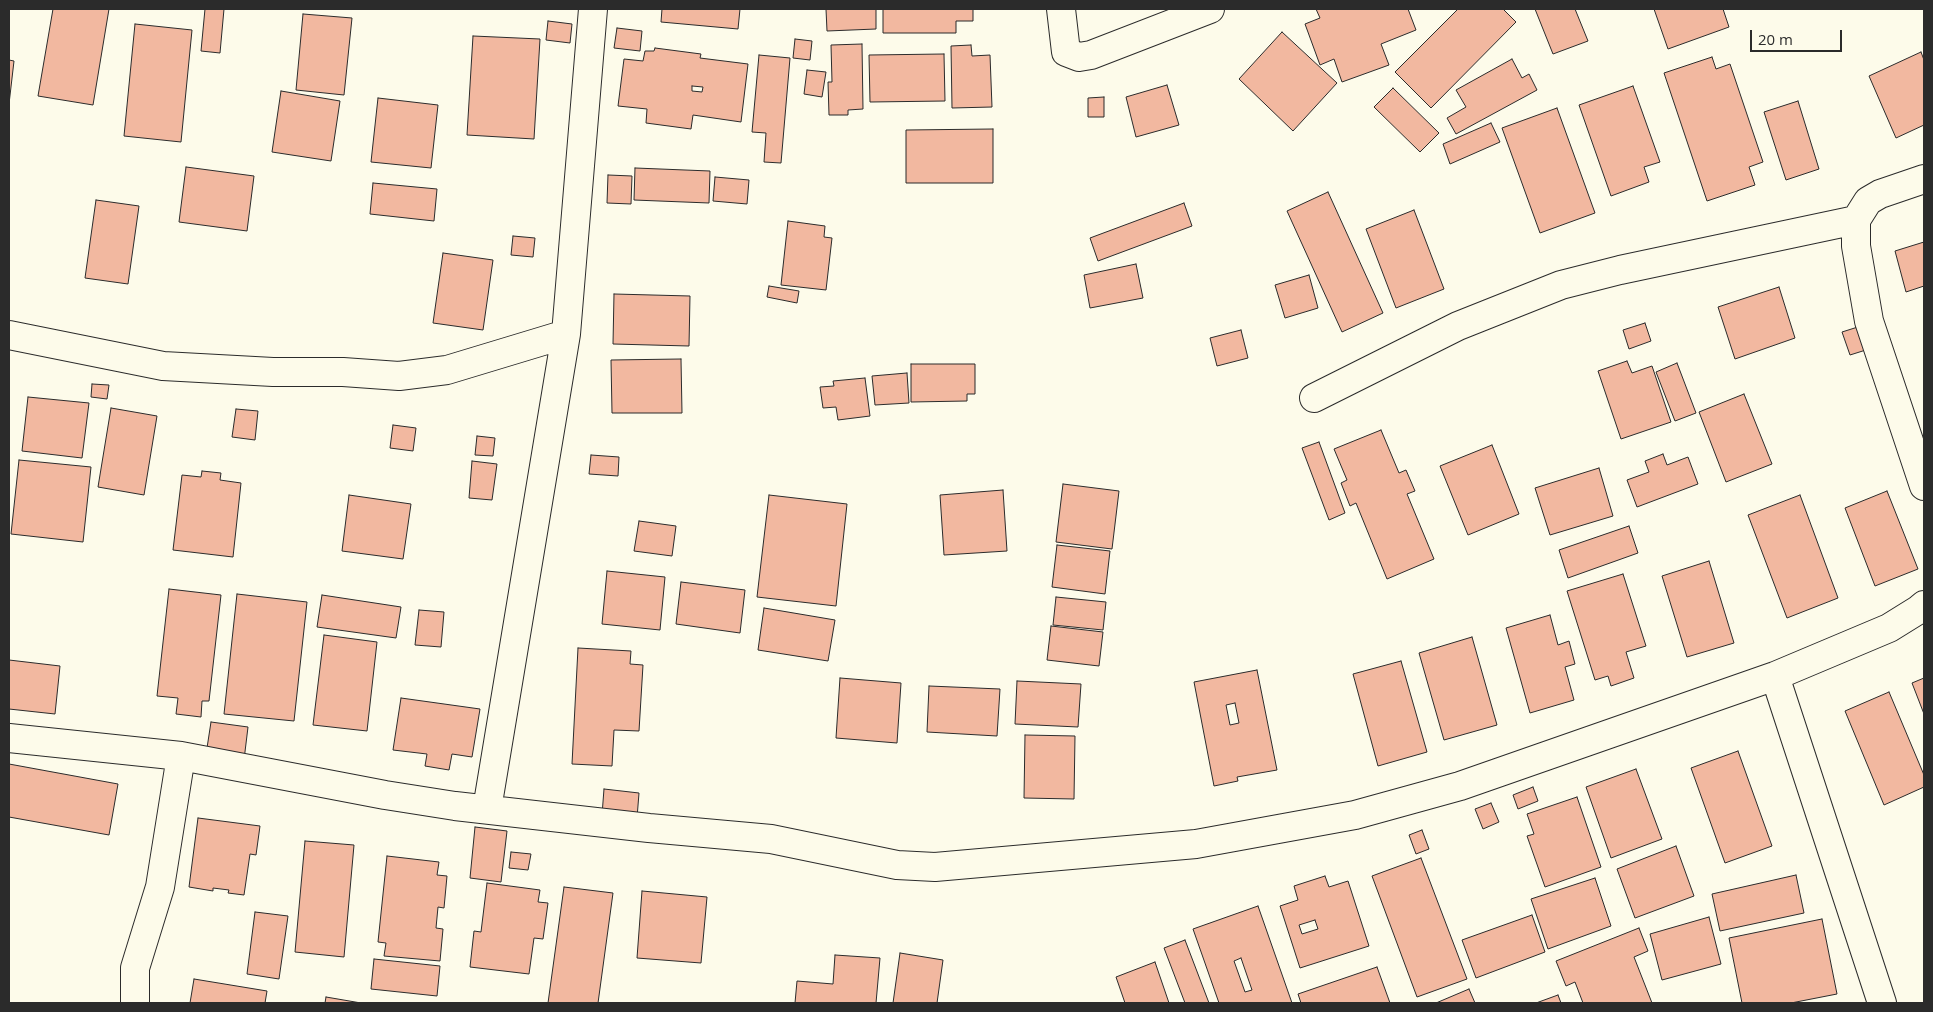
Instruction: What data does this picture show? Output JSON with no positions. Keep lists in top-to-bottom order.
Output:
{
  "scale_bar": "20 m"
}
